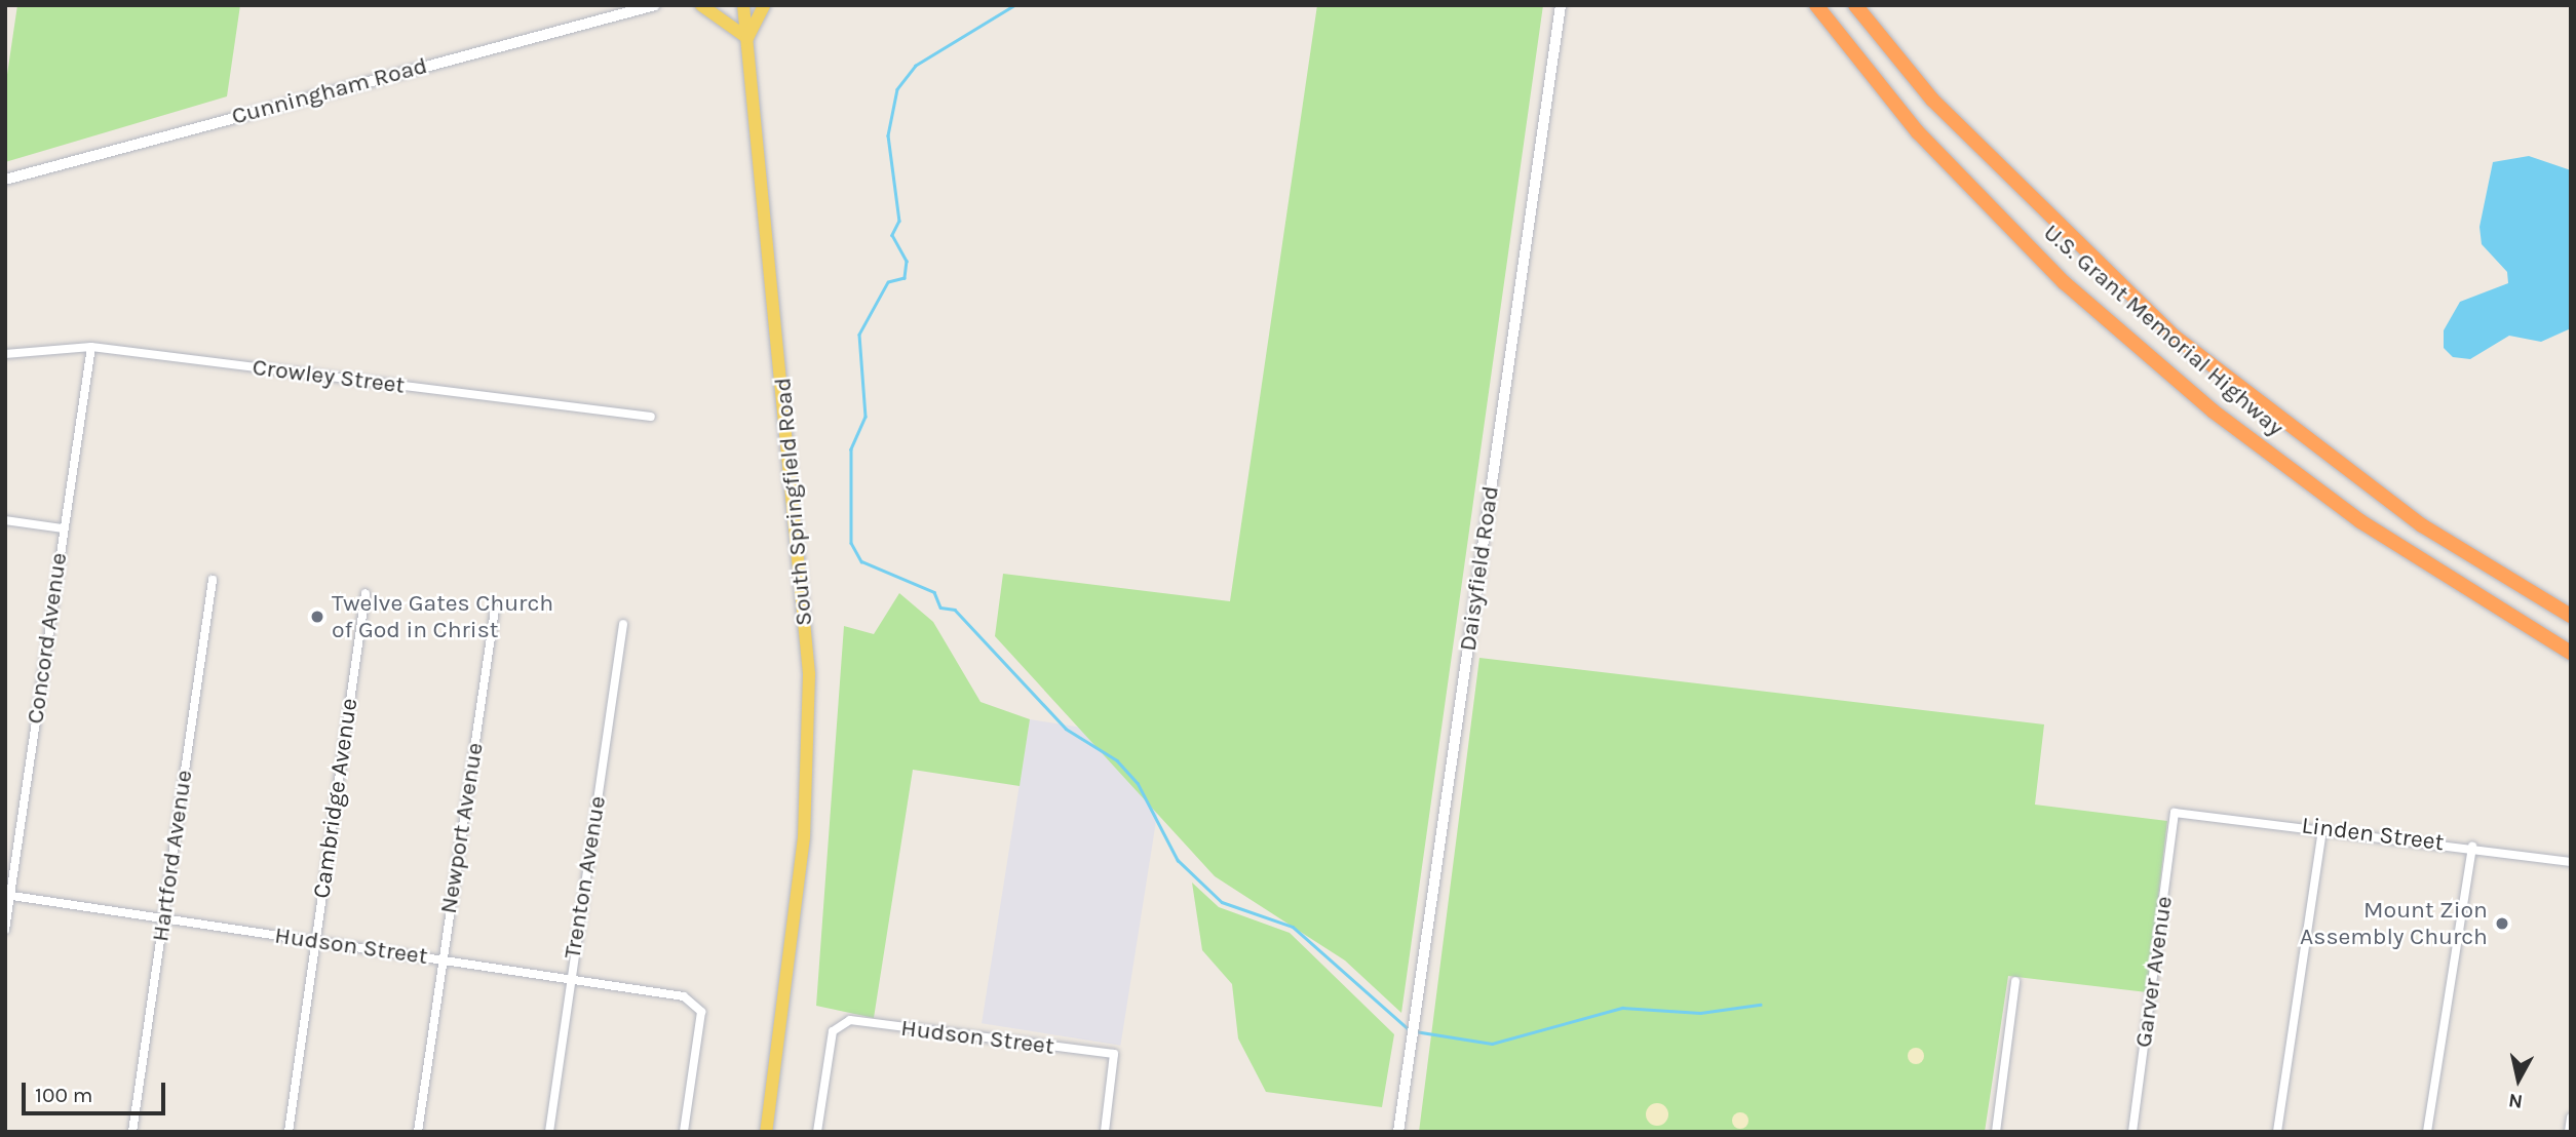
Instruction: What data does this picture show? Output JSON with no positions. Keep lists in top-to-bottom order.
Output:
{
  "streets": {
    "highway": ["U.S. Grant Memorial Highway"],
    "main road": ["South Springfield Road"],
    "street": [
      "Cunningham Road",
      "Crowley Street",
      "Daisyfield Road",
      "Concord Avenue",
      "Cambridge Avenue",
      "Newport Avenue",
      "Linden Street",
      "Hartford Avenue",
      "Trenton Avenue",
      "Hudson Street",
      "Garver Avenue"
    ]
  },
  "crossings": [
    ["Crowley Street", "Concord Avenue"],
    ["Concord Avenue", "Hudson Street"],
    ["Cambridge Avenue", "Hudson Street"],
    ["Newport Avenue", "Hudson Street"],
    ["Linden Street", "Garver Avenue"],
    ["Hartford Avenue", "Hudson Street"],
    ["Trenton Avenue", "Hudson Street"]
  ],
  "places": ["Twelve Gates Church of God in Christ", "Mount Zion Assembly Church"],
  "scale_bar": "100 m",
  "north": "bottom"
}
